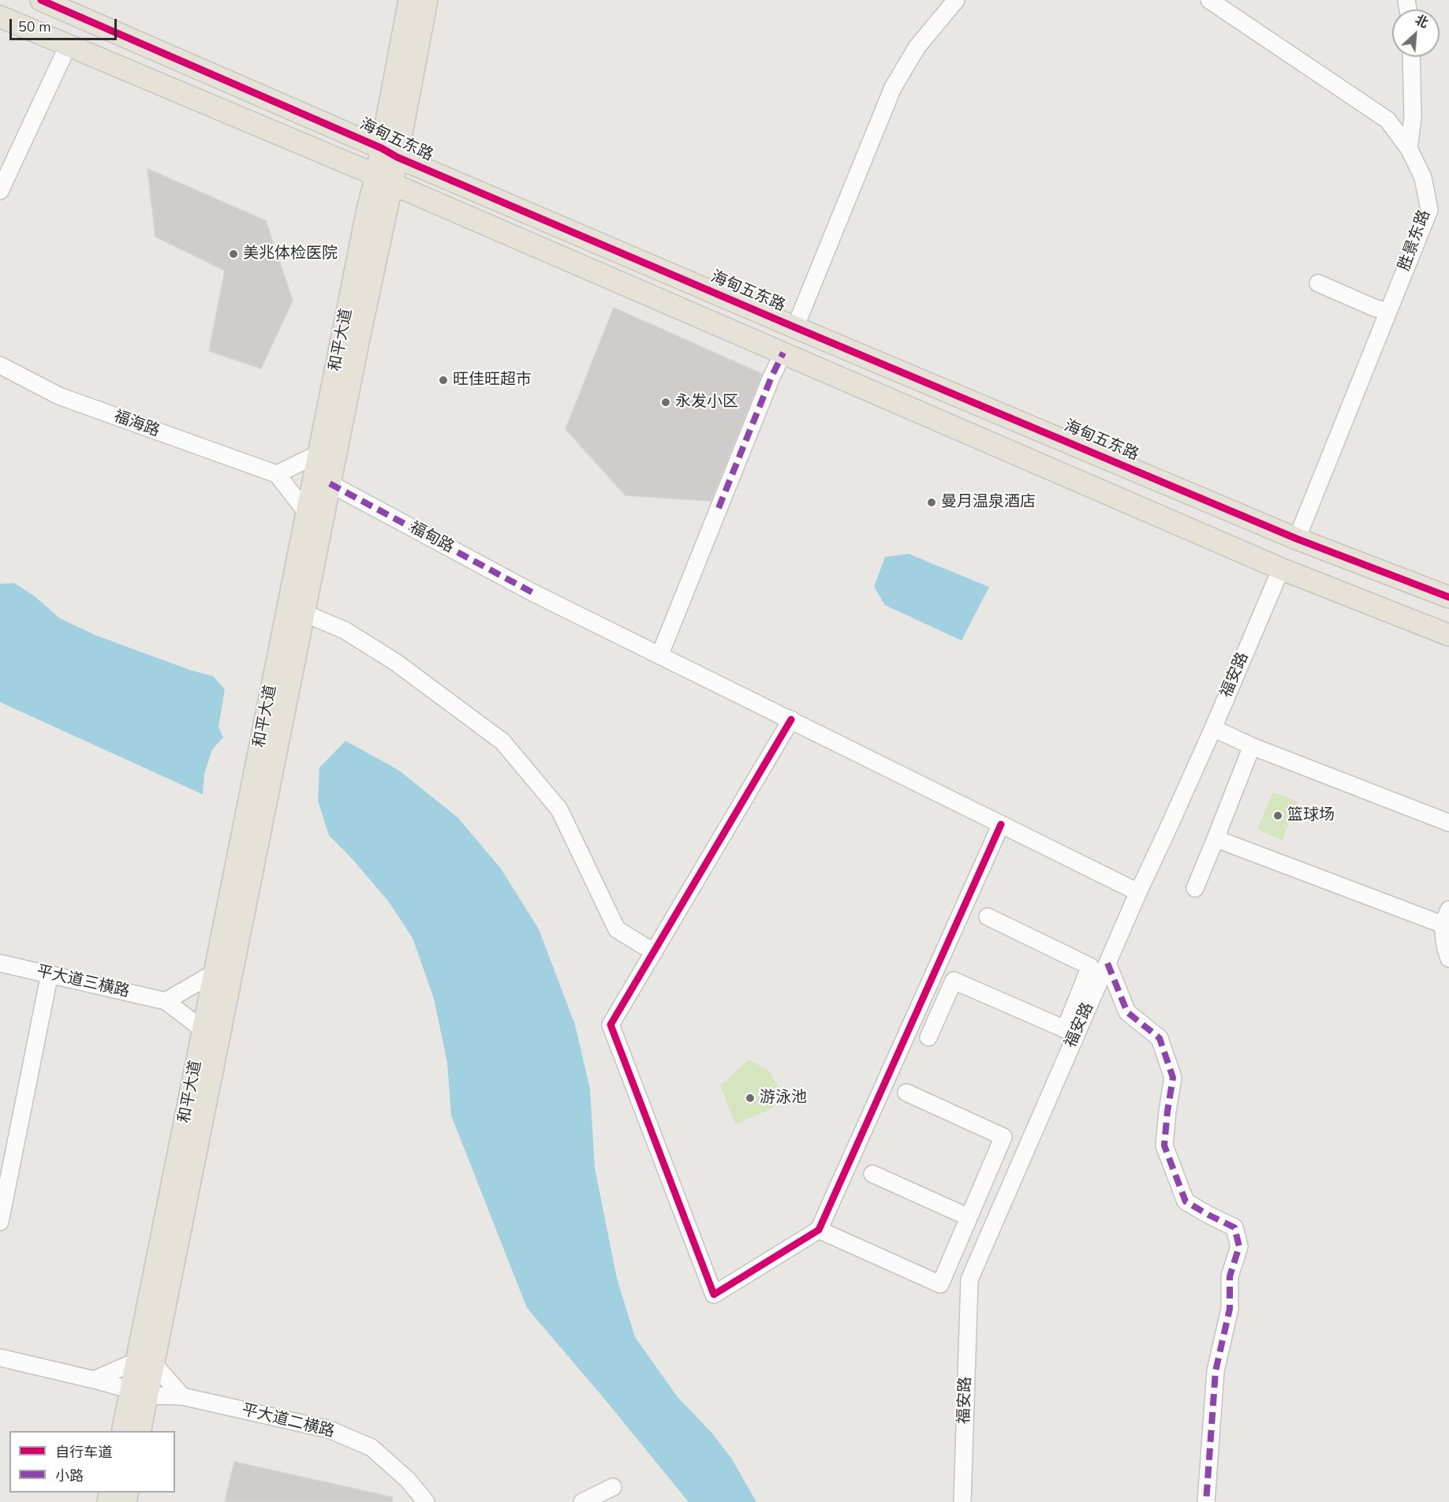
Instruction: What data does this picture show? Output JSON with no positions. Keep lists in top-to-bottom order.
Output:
{
  "streets": {
    "main road": ["海甸五东路", "和平大道"],
    "street": [
      "胜景东路",
      "福海路",
      "福甸路",
      "福安路",
      "平大道三横路",
      "平大道二横路"
    ]
  },
  "crossings": [
    ["海甸五东路", "胜景东路"],
    ["海甸五东路", "和平大道"],
    ["和平大道", "福甸路"],
    ["和平大道", "平大道二横路"],
    ["福甸路", "福安路"]
  ],
  "places": [
    "美兆体检医院",
    "旺佳旺超市",
    "永发小区",
    "曼月温泉酒店",
    "篮球场",
    "游泳池"
  ],
  "legend": ["自行车道", "小路"],
  "scale_bar": "50 m",
  "north": "top right"
}
